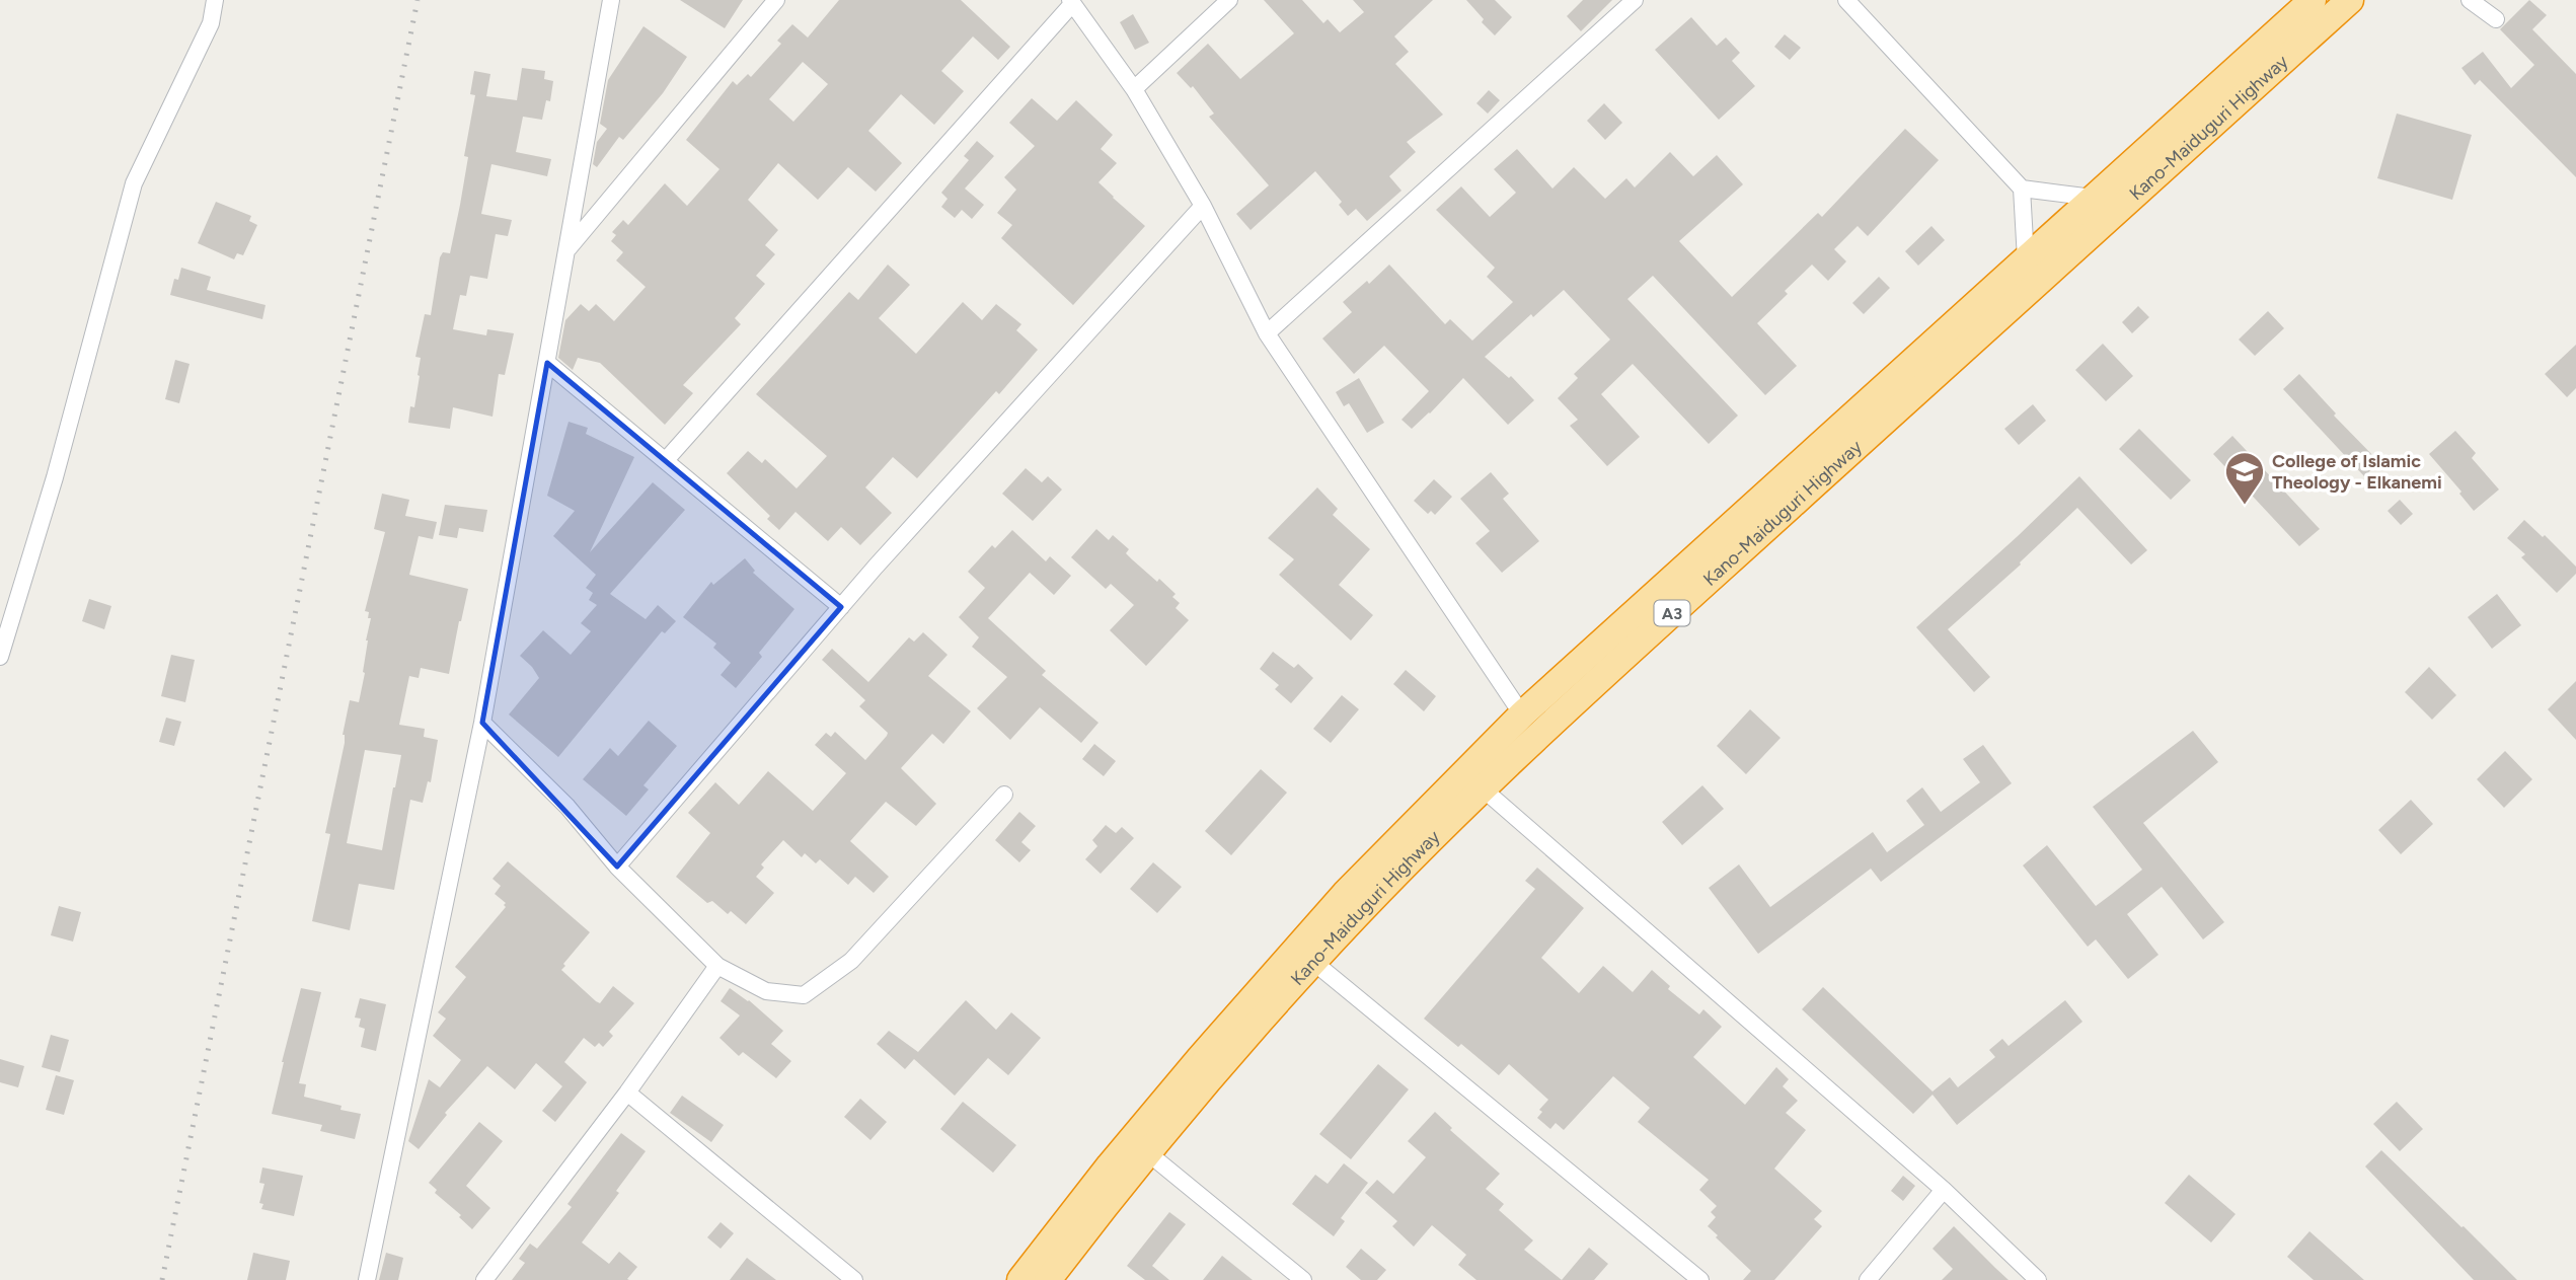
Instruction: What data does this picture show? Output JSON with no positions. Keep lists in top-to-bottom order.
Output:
{
  "streets": {
    "highway": ["Kano-Maiduguri Highway", "A3"]
  },
  "places": {
    "school or university": ["College of Islamic Theology - Elkanemi"]
  }
}
